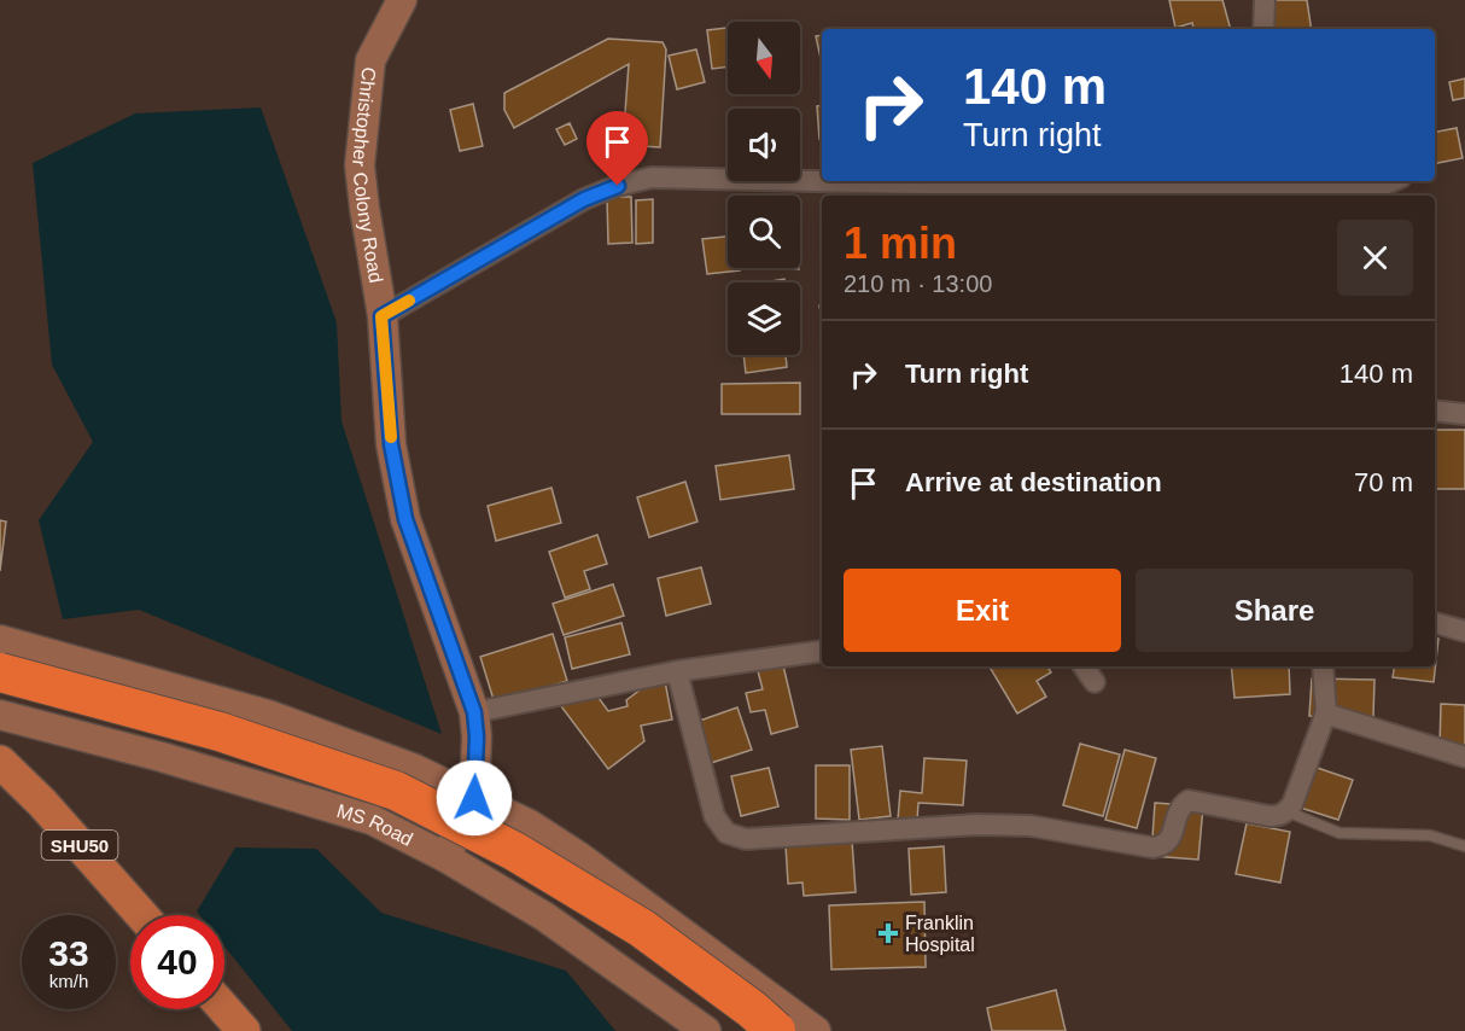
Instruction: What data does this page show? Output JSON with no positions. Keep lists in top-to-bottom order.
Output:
{
  "streets": {
    "main road": ["SHU50"],
    "street": ["Christopher Colony Road", "MS Road"]
  },
  "crossings": [
    ["Christopher Colony Road", "MS Road"]
  ],
  "places": {
    "health": ["Franklin Hospital"]
  },
  "north": "bottom",
  "page": {
    "turn": ["140 m", "Turn right"],
    "heading": ["1 min", "210 m · 13:00"],
    "list": [
      {
        "name": "Turn right",
        "value": "140 m"
      },
      {
        "name": "Arrive at destination",
        "value": "70 m"
      }
    ],
    "buttons": ["Exit", "Share"],
    "speed": "33 km/h",
    "limit": "40"
  }
}
